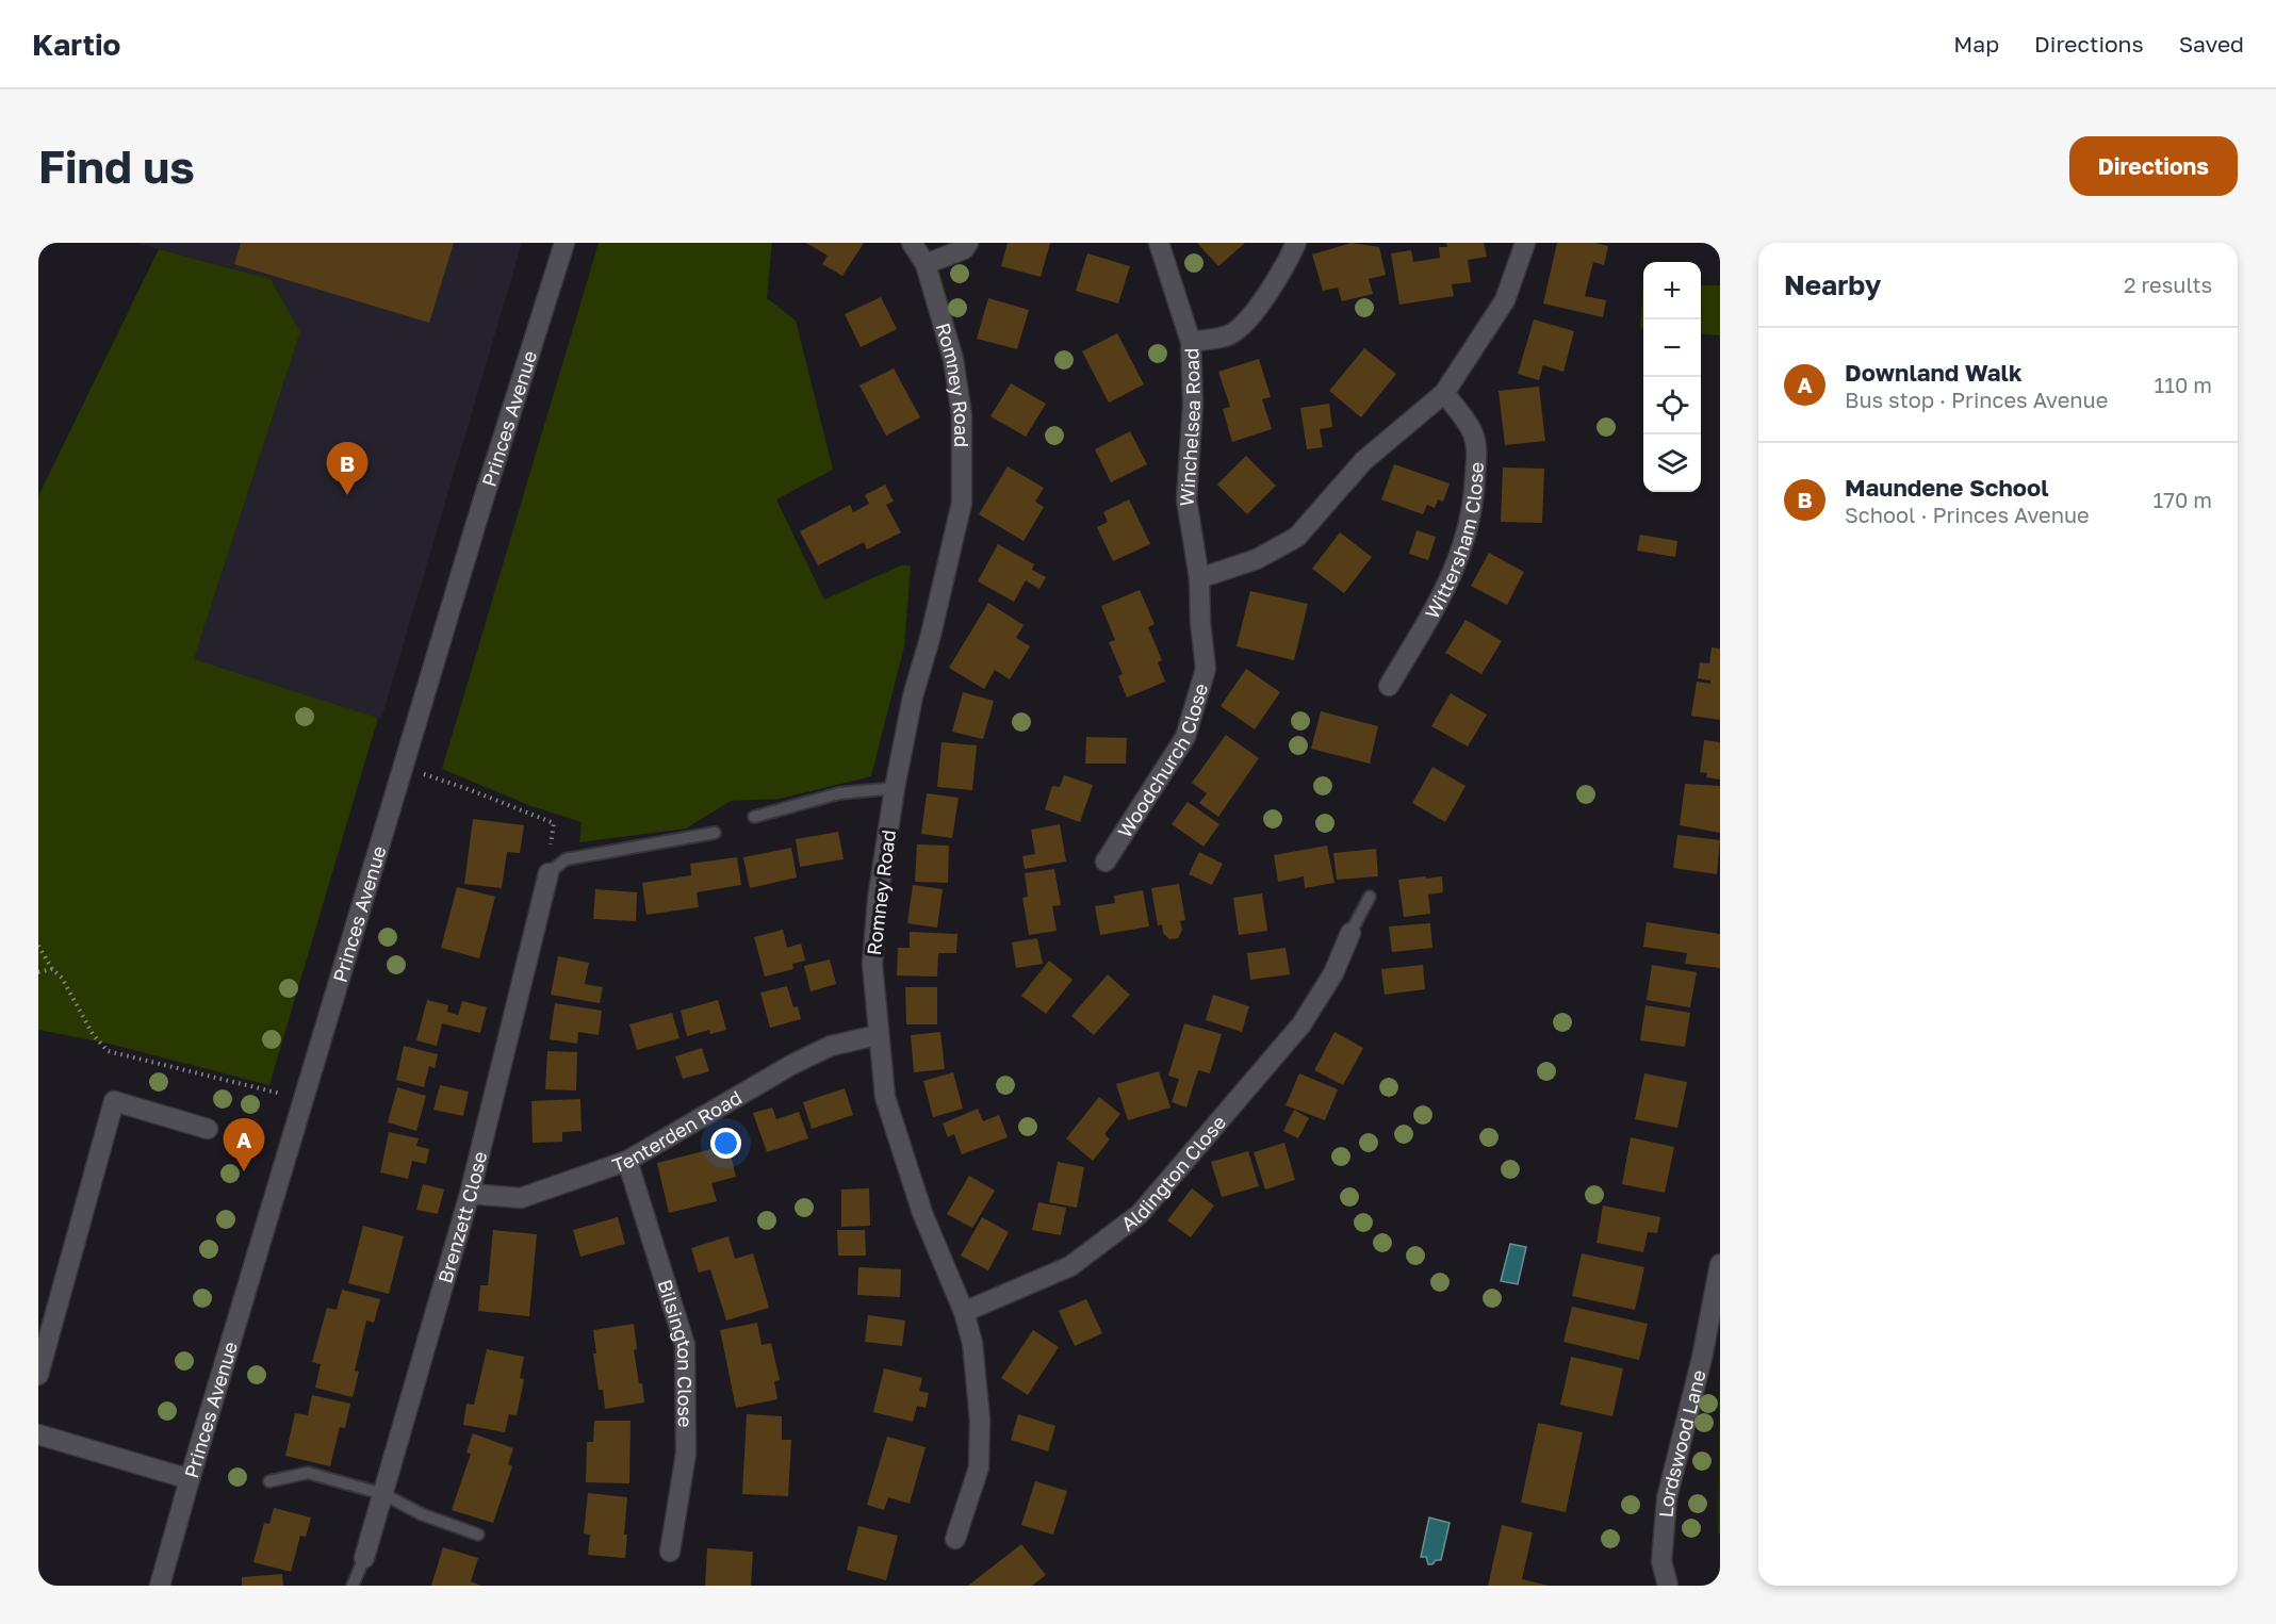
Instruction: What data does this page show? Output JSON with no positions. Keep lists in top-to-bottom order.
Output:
{
  "streets": {
    "street": [
      "Romney Road",
      "Princes Avenue",
      "Winchelsea Road",
      "Wittersham Close",
      "Woodchurch Close",
      "Tenterden Road",
      "Aldington Close",
      "Brenzett Close",
      "Bilsington Close",
      "Lordswood Lane"
    ]
  },
  "crossings": [
    ["Romney Road", "Tenterden Road"],
    ["Romney Road", "Aldington Close"],
    ["Winchelsea Road", "Woodchurch Close"],
    ["Tenterden Road", "Brenzett Close"],
    ["Tenterden Road", "Bilsington Close"]
  ],
  "page": {
    "header": "Kartio",
    "nav": ["Map", "Directions", "Saved"],
    "buttons": "Directions",
    "title": "Find us",
    "heading": ["Nearby", "2 results"],
    "map_buttons": ["+", "−"],
    "list": [
      {
        "mark": "A",
        "name": "Downland Walk",
        "note": "Bus stop · Princes Avenue",
        "value": "110 m"
      },
      {
        "mark": "B",
        "name": "Maundene School",
        "note": "School · Princes Avenue",
        "value": "170 m"
      }
    ],
    "pins": ["B", "A"]
  }
}
